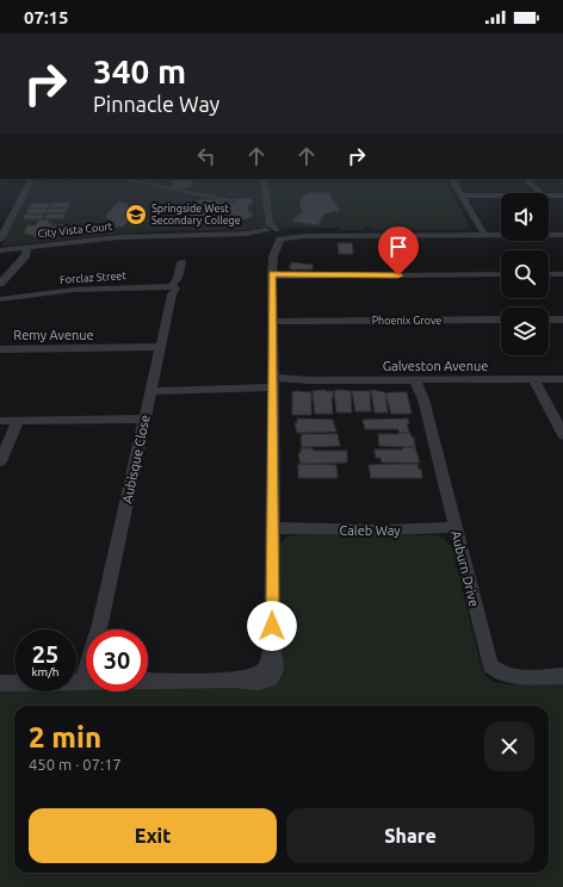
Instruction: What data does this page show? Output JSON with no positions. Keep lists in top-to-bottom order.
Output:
{
  "streets": {
    "street": [
      "City Vista Court",
      "Forclaz Street",
      "Phoenix Grove",
      "Remy Avenue",
      "Galveston Avenue",
      "Aubisque Close",
      "Caleb Way",
      "Auburn Drive"
    ]
  },
  "crossings": [
    ["Forclaz Street", "Aubisque Close"],
    ["Remy Avenue", "Aubisque Close"],
    ["Galveston Avenue", "Aubisque Close"],
    ["Galveston Avenue", "Auburn Drive"],
    ["Caleb Way", "Auburn Drive"]
  ],
  "places": {
    "school or university": ["Springside West Secondary College"]
  },
  "page": {
    "status": "07:15",
    "turn": ["340 m", "Pinnacle Way"],
    "speed": "25 km/h",
    "limit": "30",
    "heading": ["2 min", "450 m · 07:17"],
    "buttons": ["Exit", "Share"]
  }
}
